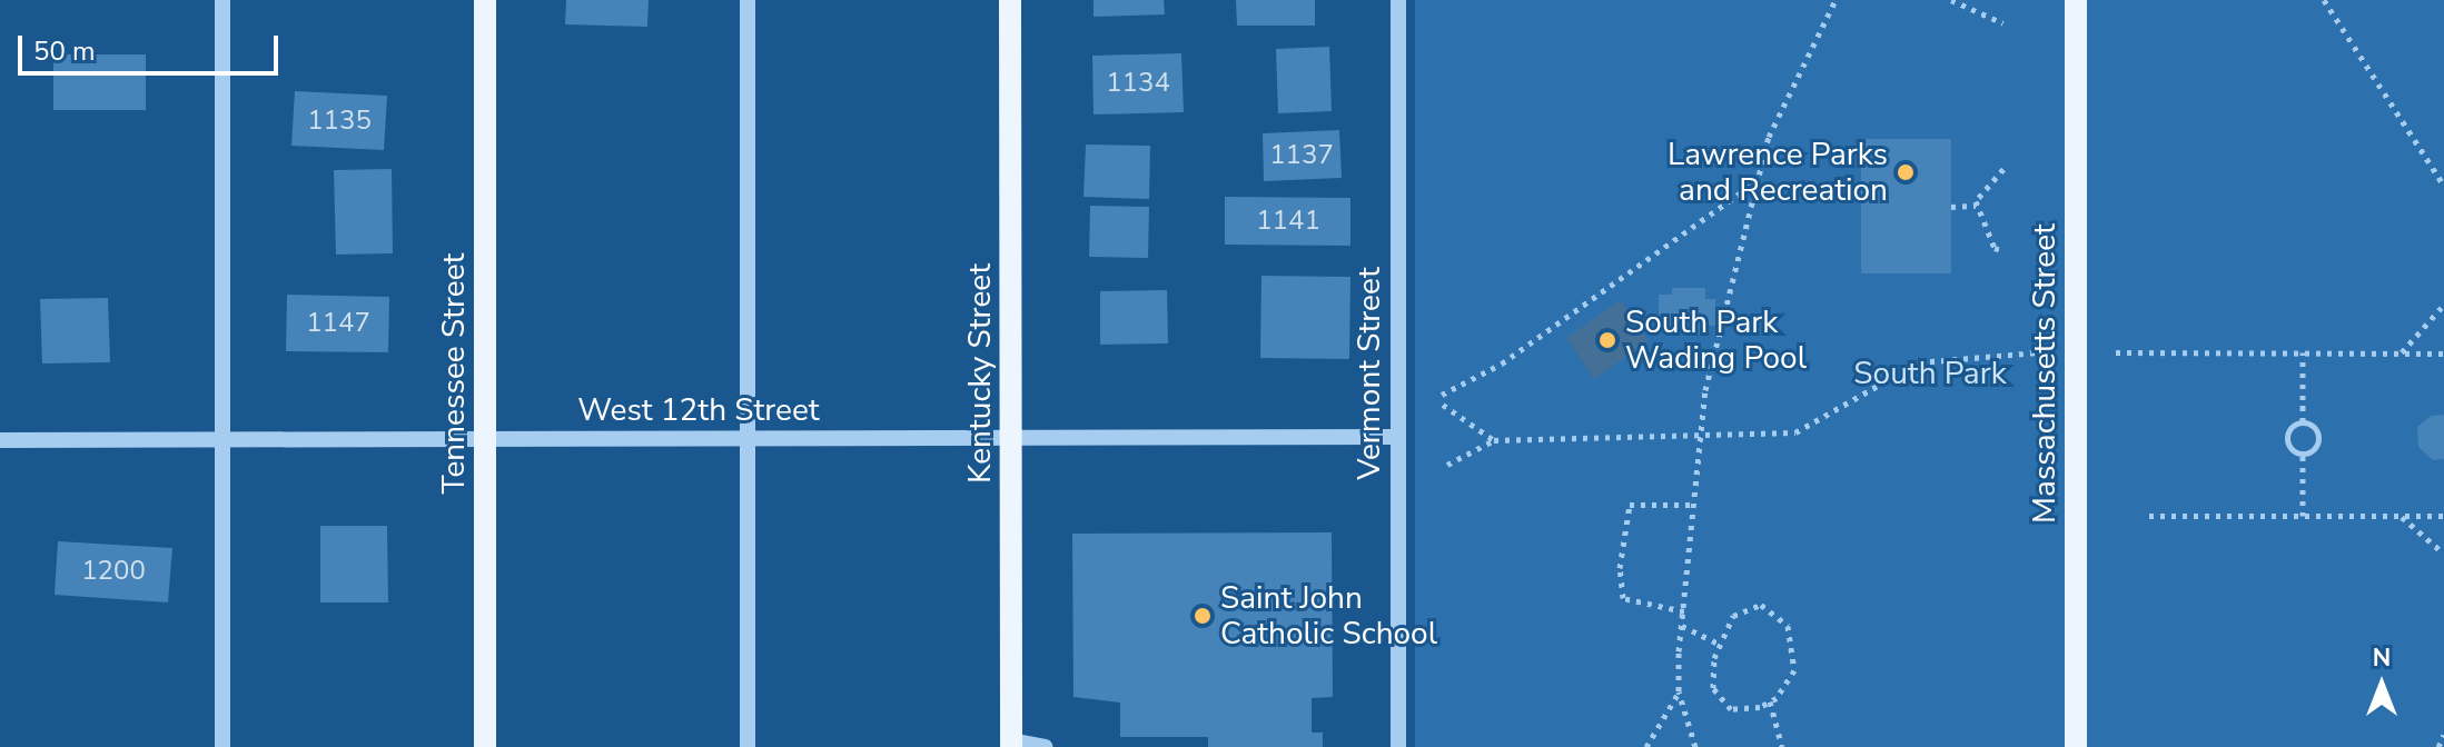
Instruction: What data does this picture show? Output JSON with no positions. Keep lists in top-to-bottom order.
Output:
{
  "streets": {
    "main road": ["Tennessee Street", "Kentucky Street", "Massachusetts Street"],
    "street": ["Vermont Street", "West 12th Street"]
  },
  "crossings": [
    ["Tennessee Street", "West 12th Street"],
    ["Kentucky Street", "West 12th Street"],
    ["Vermont Street", "West 12th Street"]
  ],
  "parks": ["South Park"],
  "places": ["Lawrence Parks and Recreation", "South Park Wading Pool", "Saint John Catholic School"],
  "house_numbers": [
    "1134",
    "1135",
    "1137",
    "1141",
    "1147",
    "1200"
  ],
  "scale_bar": "50 m",
  "north": "top"
}
